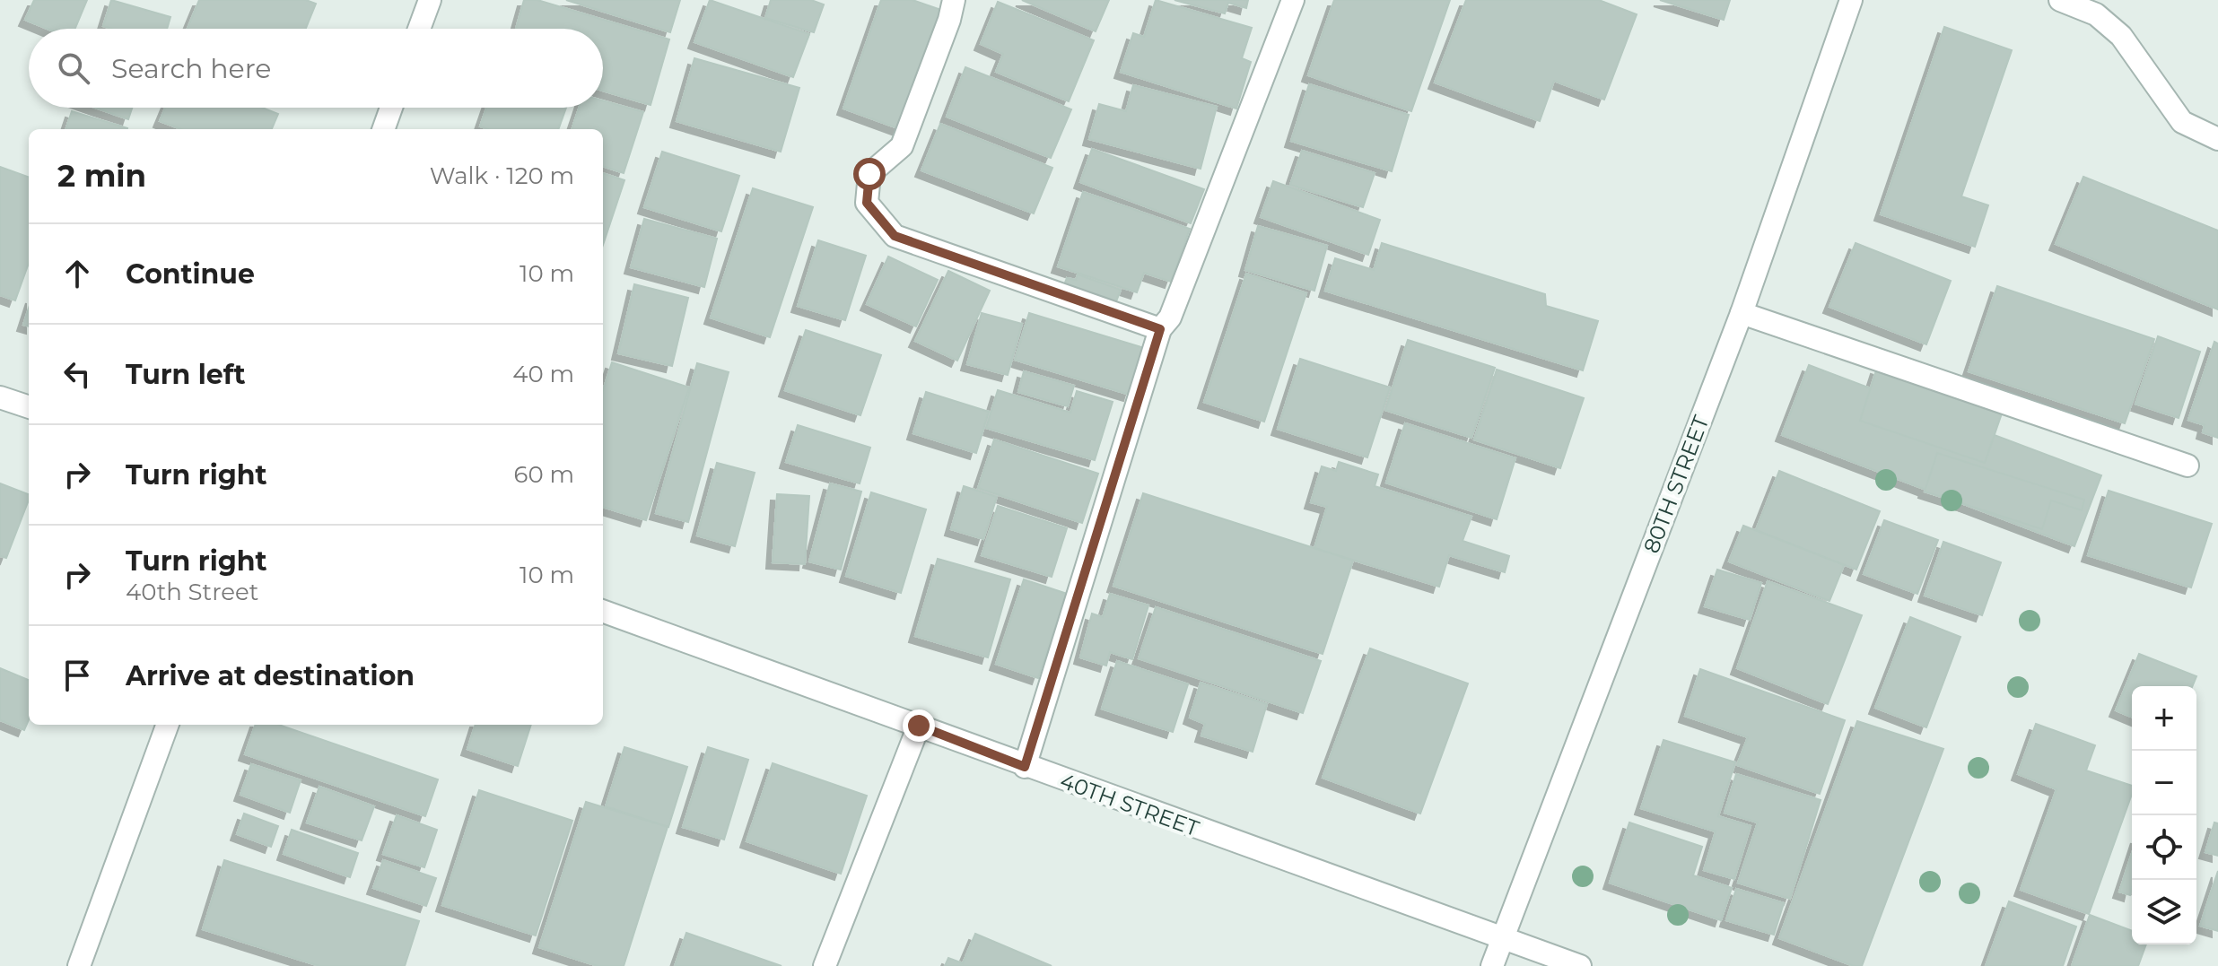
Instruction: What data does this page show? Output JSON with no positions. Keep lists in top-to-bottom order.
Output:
{
  "streets": {
    "street": ["80TH STREET", "40TH STREET"]
  },
  "crossings": [
    ["80TH STREET", "40TH STREET"]
  ],
  "page": {
    "search": "Search here",
    "heading": ["2 min", "Walk · 120 m"],
    "list": [
      ["Continue", "10 m"],
      ["Turn left", "40 m"],
      ["Turn right", "60 m"],
      ["Turn right", "40th Street", "10 m"],
      "Arrive at destination"
    ],
    "map_buttons": ["+", "−"]
  }
}
